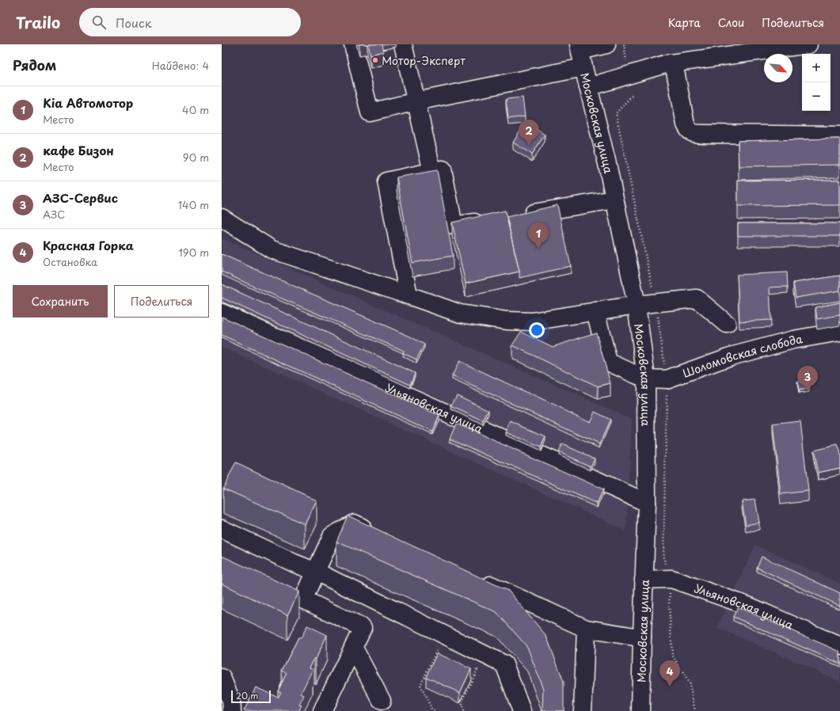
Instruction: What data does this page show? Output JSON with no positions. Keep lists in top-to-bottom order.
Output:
{
  "streets": {
    "main road": ["Московская улица", "Шоломовская слобода", "Ульяновская улица"]
  },
  "crossings": [
    ["Московская улица", "Шоломовская слобода"],
    ["Московская улица", "Ульяновская улица"]
  ],
  "places": ["Мотор-Эксперт"],
  "scale_bar": "20 m",
  "north": "bottom right",
  "page": {
    "header": "Trailo",
    "search": "Поиск",
    "nav": ["Карта", "Слои", "Поделиться"],
    "heading": ["Рядом", "Найдено: 4"],
    "map_buttons": ["+", "−"],
    "list": [
      {
        "mark": "1",
        "name": "Kia Автомотор",
        "note": "Место",
        "value": "40 m"
      },
      {
        "mark": "2",
        "name": "кафе Бизон",
        "note": "Место",
        "value": "90 m"
      },
      {
        "mark": "3",
        "name": "АЗС-Сервис",
        "note": "АЗС",
        "value": "140 m"
      },
      {
        "mark": "4",
        "name": "Красная Горка",
        "note": "Остановка",
        "value": "190 m"
      }
    ],
    "pins": [
      "2",
      "1",
      "3",
      "4"
    ],
    "buttons": ["Сохранить", "Поделиться"],
    "scale": "20 m"
  }
}
